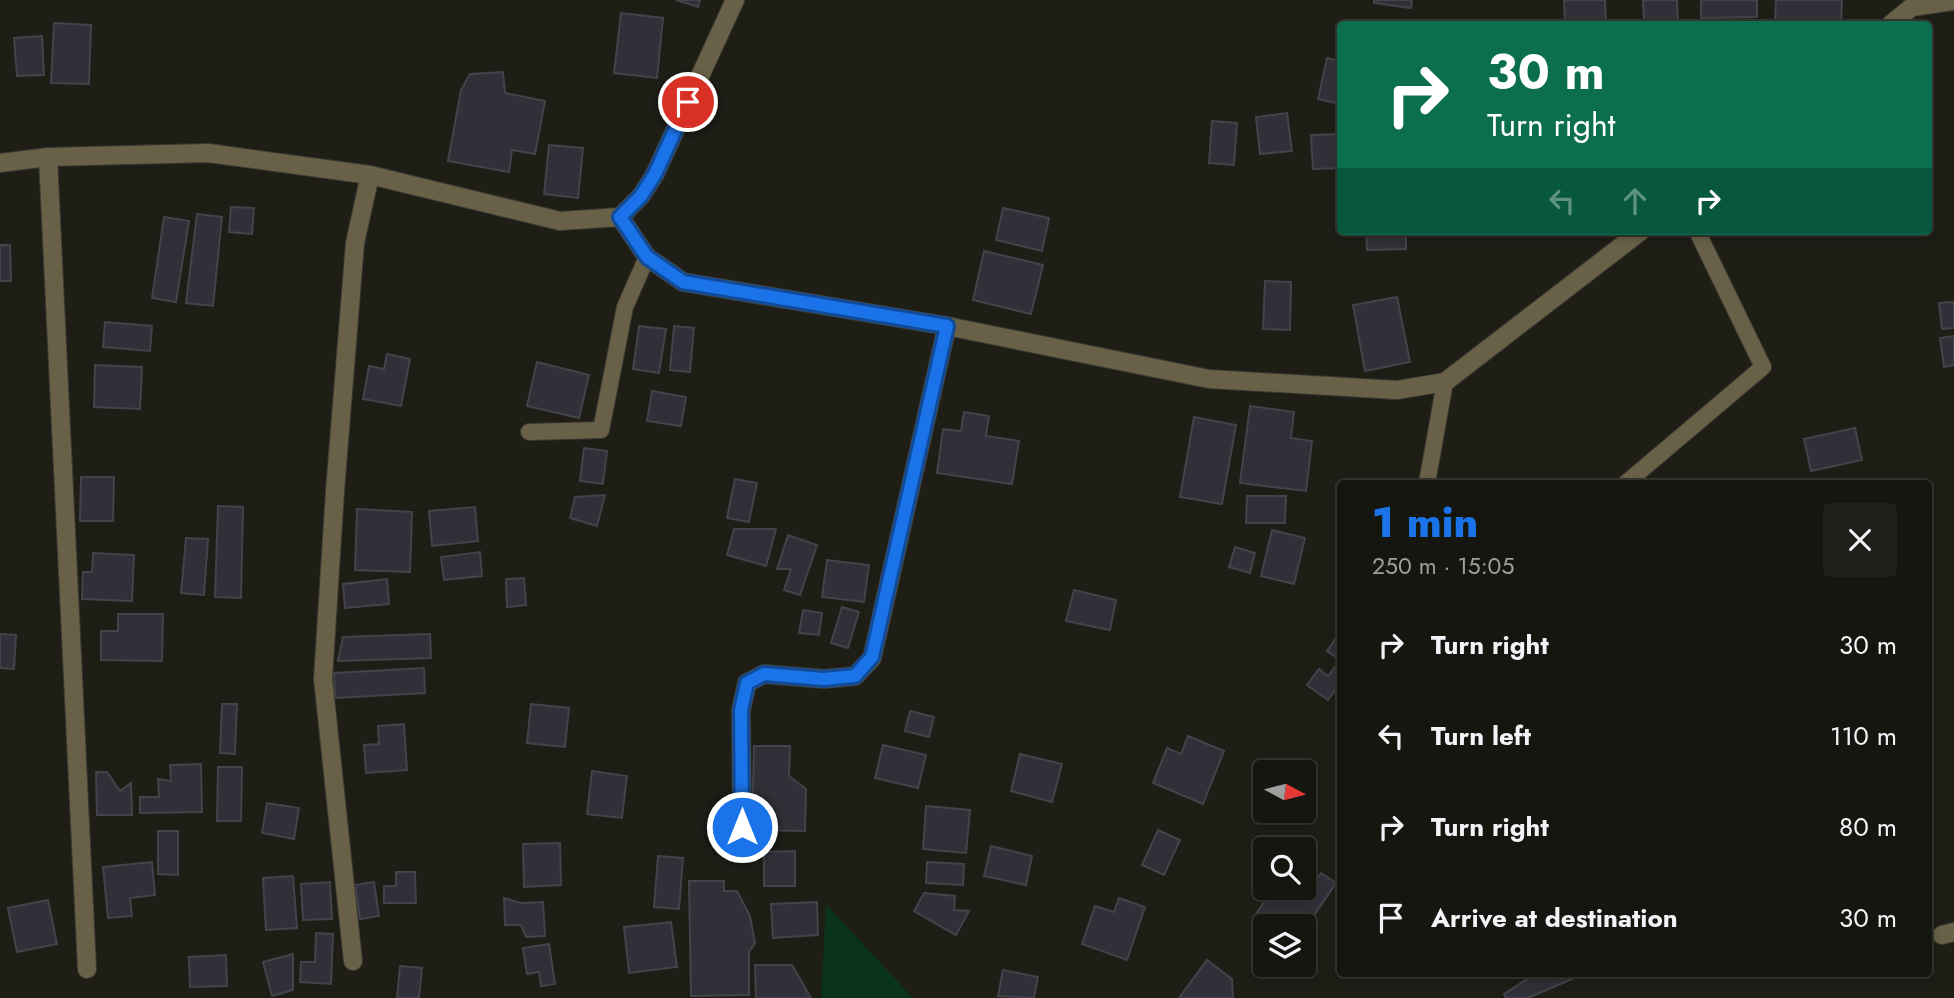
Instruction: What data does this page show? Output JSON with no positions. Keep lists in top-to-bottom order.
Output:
{
  "north": "right",
  "page": {
    "turn": ["30 m", "Turn right"],
    "heading": ["1 min", "250 m · 15:05"],
    "list": [
      {
        "name": "Turn right",
        "value": "30 m"
      },
      {
        "name": "Turn left",
        "value": "110 m"
      },
      {
        "name": "Turn right",
        "value": "80 m"
      },
      {
        "name": "Arrive at destination",
        "value": "30 m"
      }
    ]
  }
}
